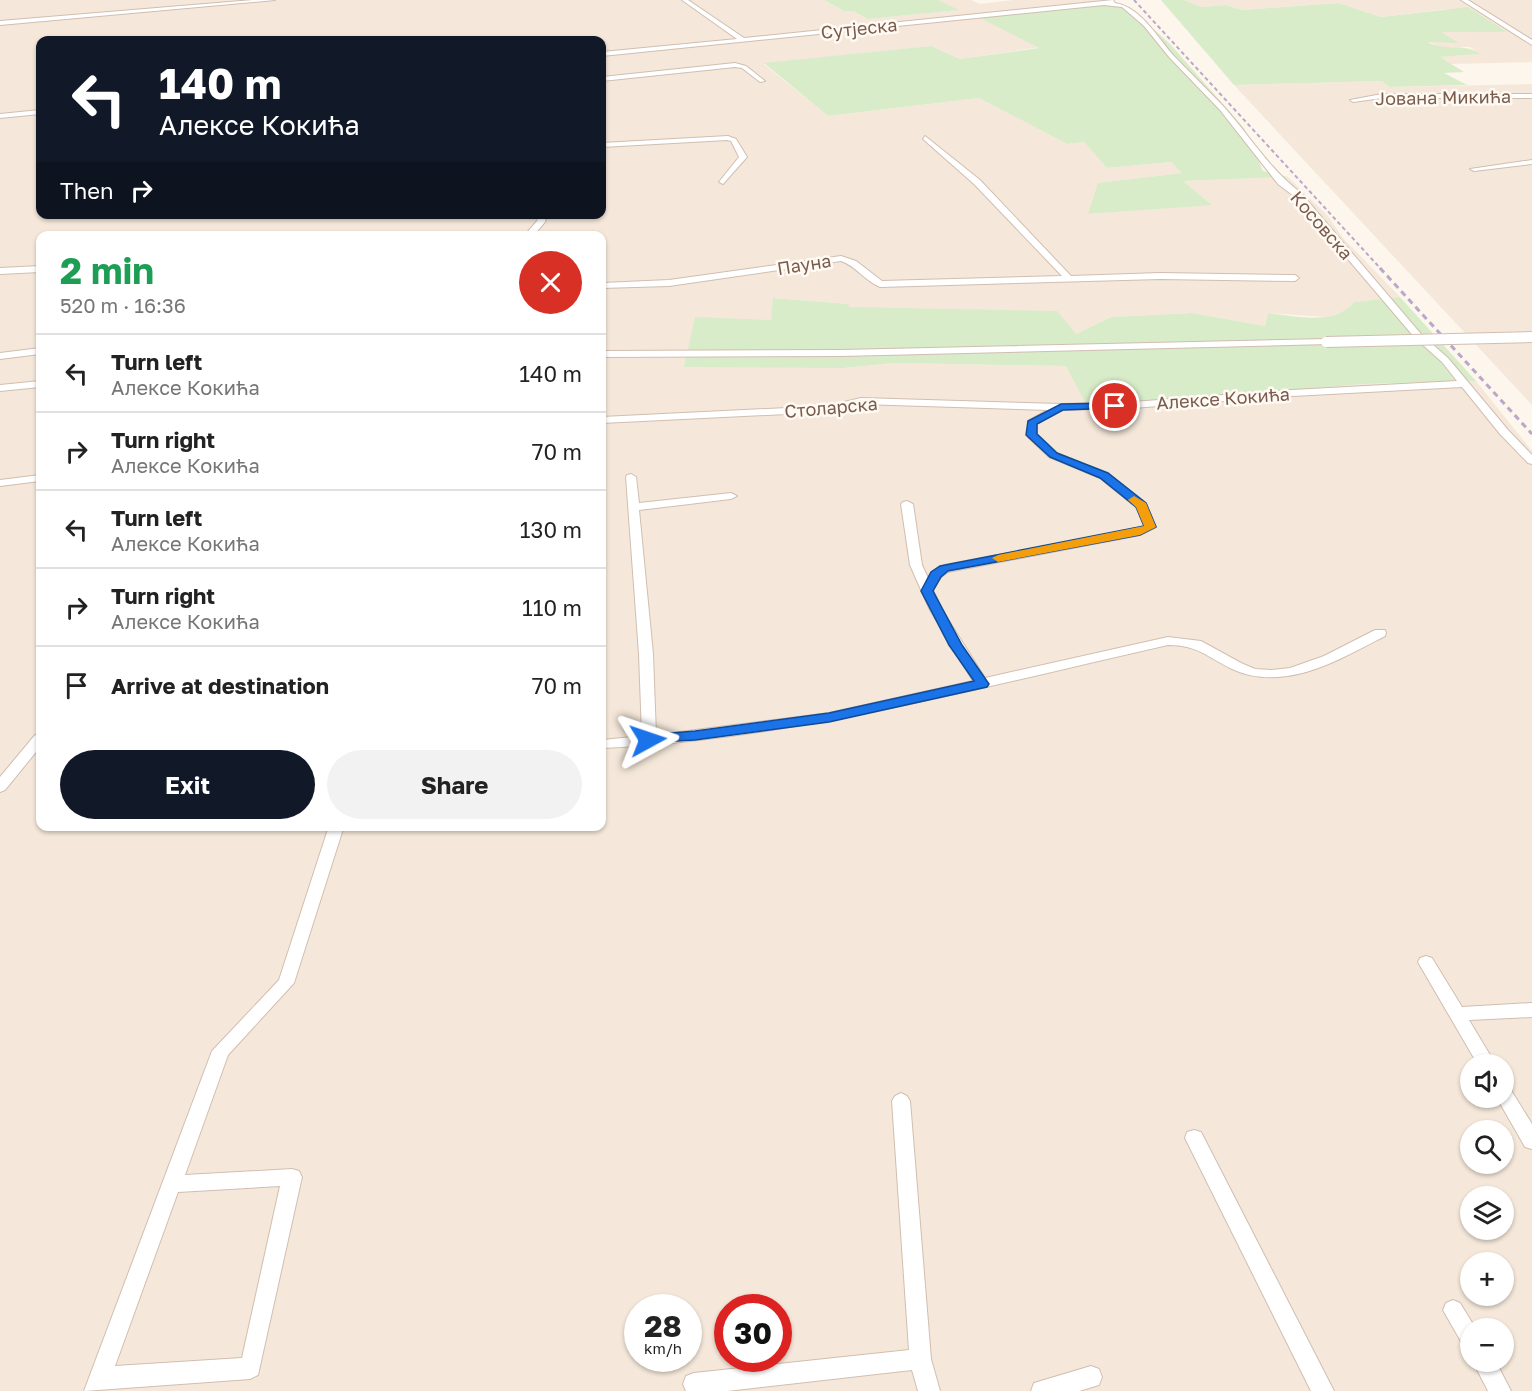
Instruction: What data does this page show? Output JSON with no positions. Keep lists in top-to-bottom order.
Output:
{
  "streets": {
    "street": [
      "Сутјеска",
      "Јована Микића",
      "Косовска",
      "Пауна",
      "Алексе Кокића",
      "Столарска"
    ]
  },
  "crossings": [
    ["Сутјеска", "Косовска"],
    ["Косовска", "Алексе Кокића"],
    ["Алексе Кокића", "Столарска"]
  ],
  "page": {
    "turn": ["140 m", "Алексе Кокића"],
    "then": "Then",
    "heading": ["2 min", "520 m · 16:36"],
    "list": [
      {
        "name": "Turn left",
        "note": "Алексе Кокића",
        "value": "140 m"
      },
      {
        "name": "Turn right",
        "note": "Алексе Кокића",
        "value": "70 m"
      },
      {
        "name": "Turn left",
        "note": "Алексе Кокића",
        "value": "130 m"
      },
      {
        "name": "Turn right",
        "note": "Алексе Кокића",
        "value": "110 m"
      },
      {
        "name": "Arrive at destination",
        "value": "70 m"
      }
    ],
    "buttons": ["Exit", "Share"],
    "map_buttons": ["+", "−"],
    "speed": "28 km/h",
    "limit": "30"
  }
}
